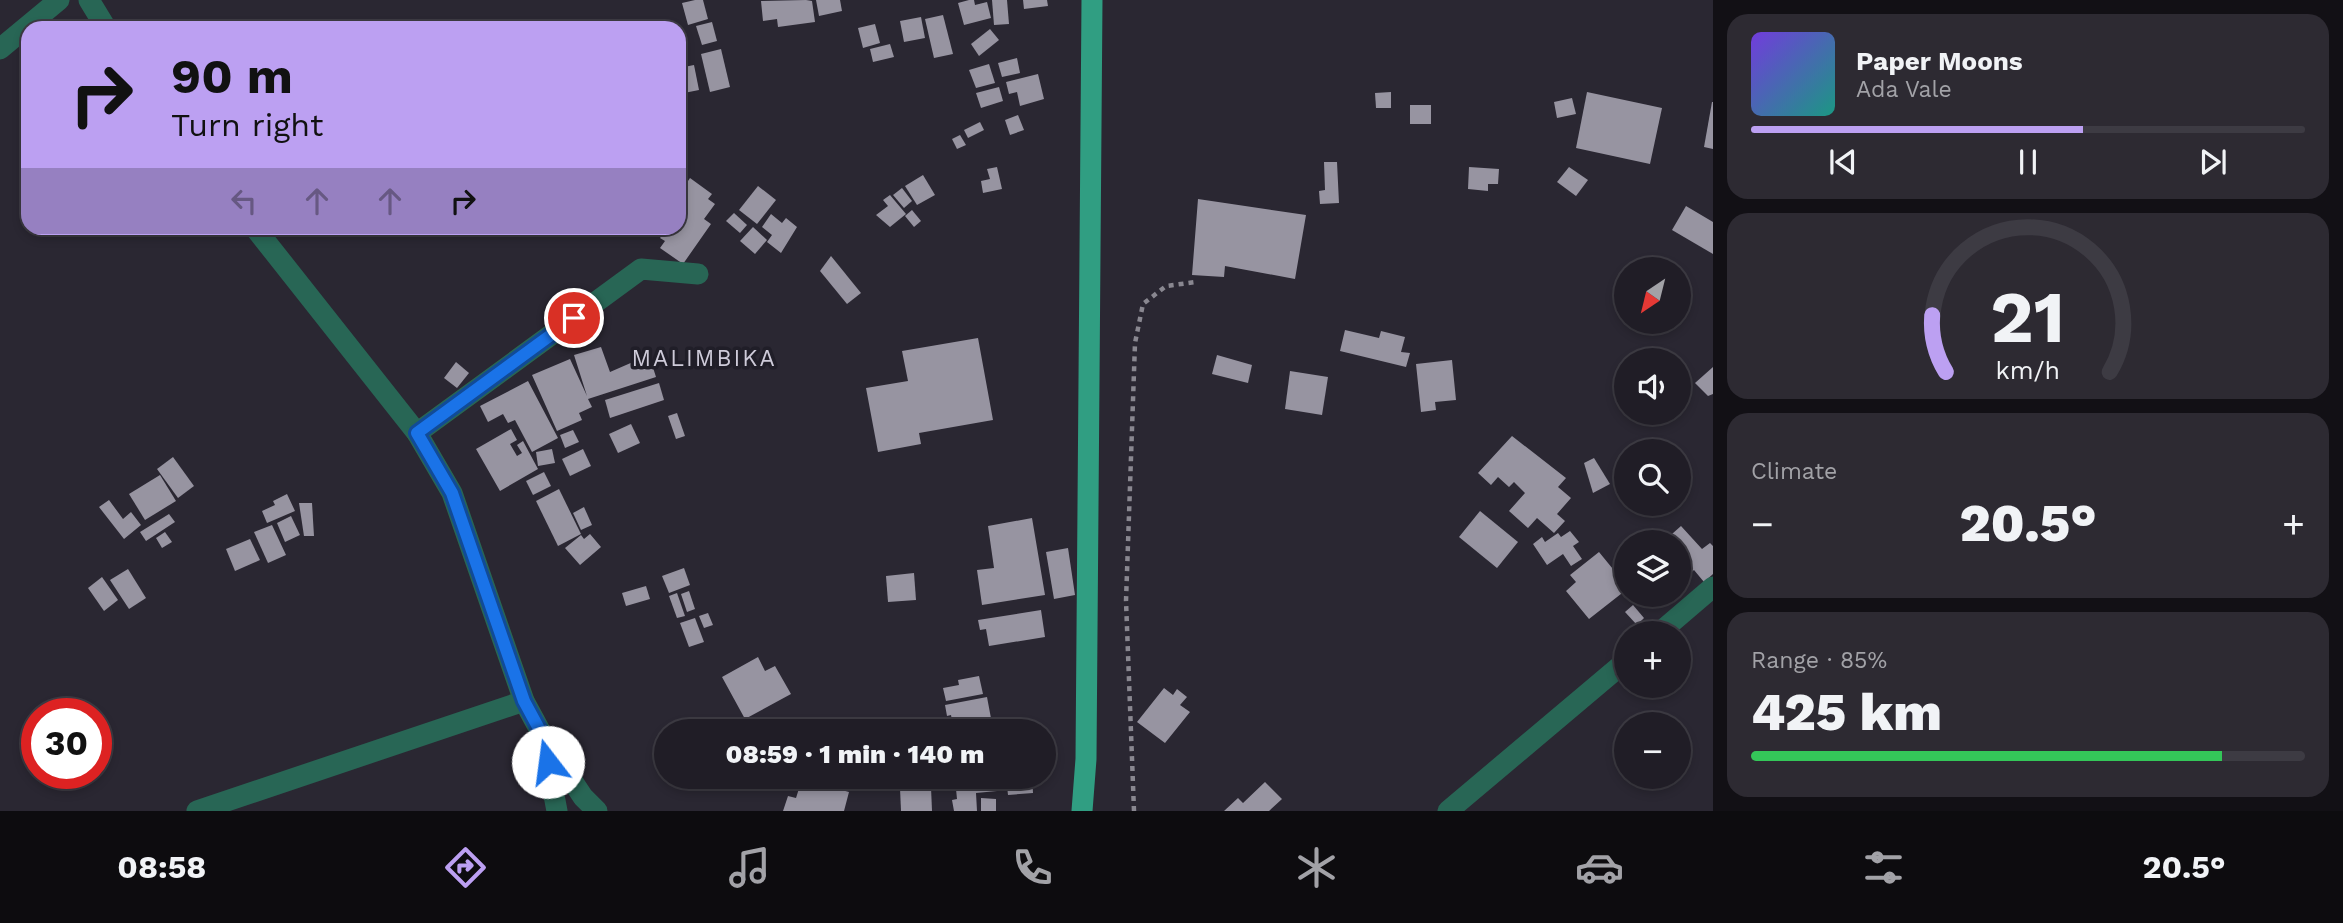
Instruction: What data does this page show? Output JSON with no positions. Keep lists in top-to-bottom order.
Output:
{
  "districts": ["MALIMBIKA"],
  "north": "bottom left",
  "page": {
    "turn": ["90 m", "Turn right"],
    "song": ["Paper Moons", "Ada Vale"],
    "map_buttons": ["+", "−"],
    "tile": [
      "Climate",
      ["Range · 85%", "425 km"]
    ],
    "heat": ["−", "20.5°", "+"],
    "limit": "30",
    "trip": "08:59 · 1 min · 140 m",
    "tabs": ["08:58", "20.5°"],
    "gauge": ["21", "km/h"]
  }
}
